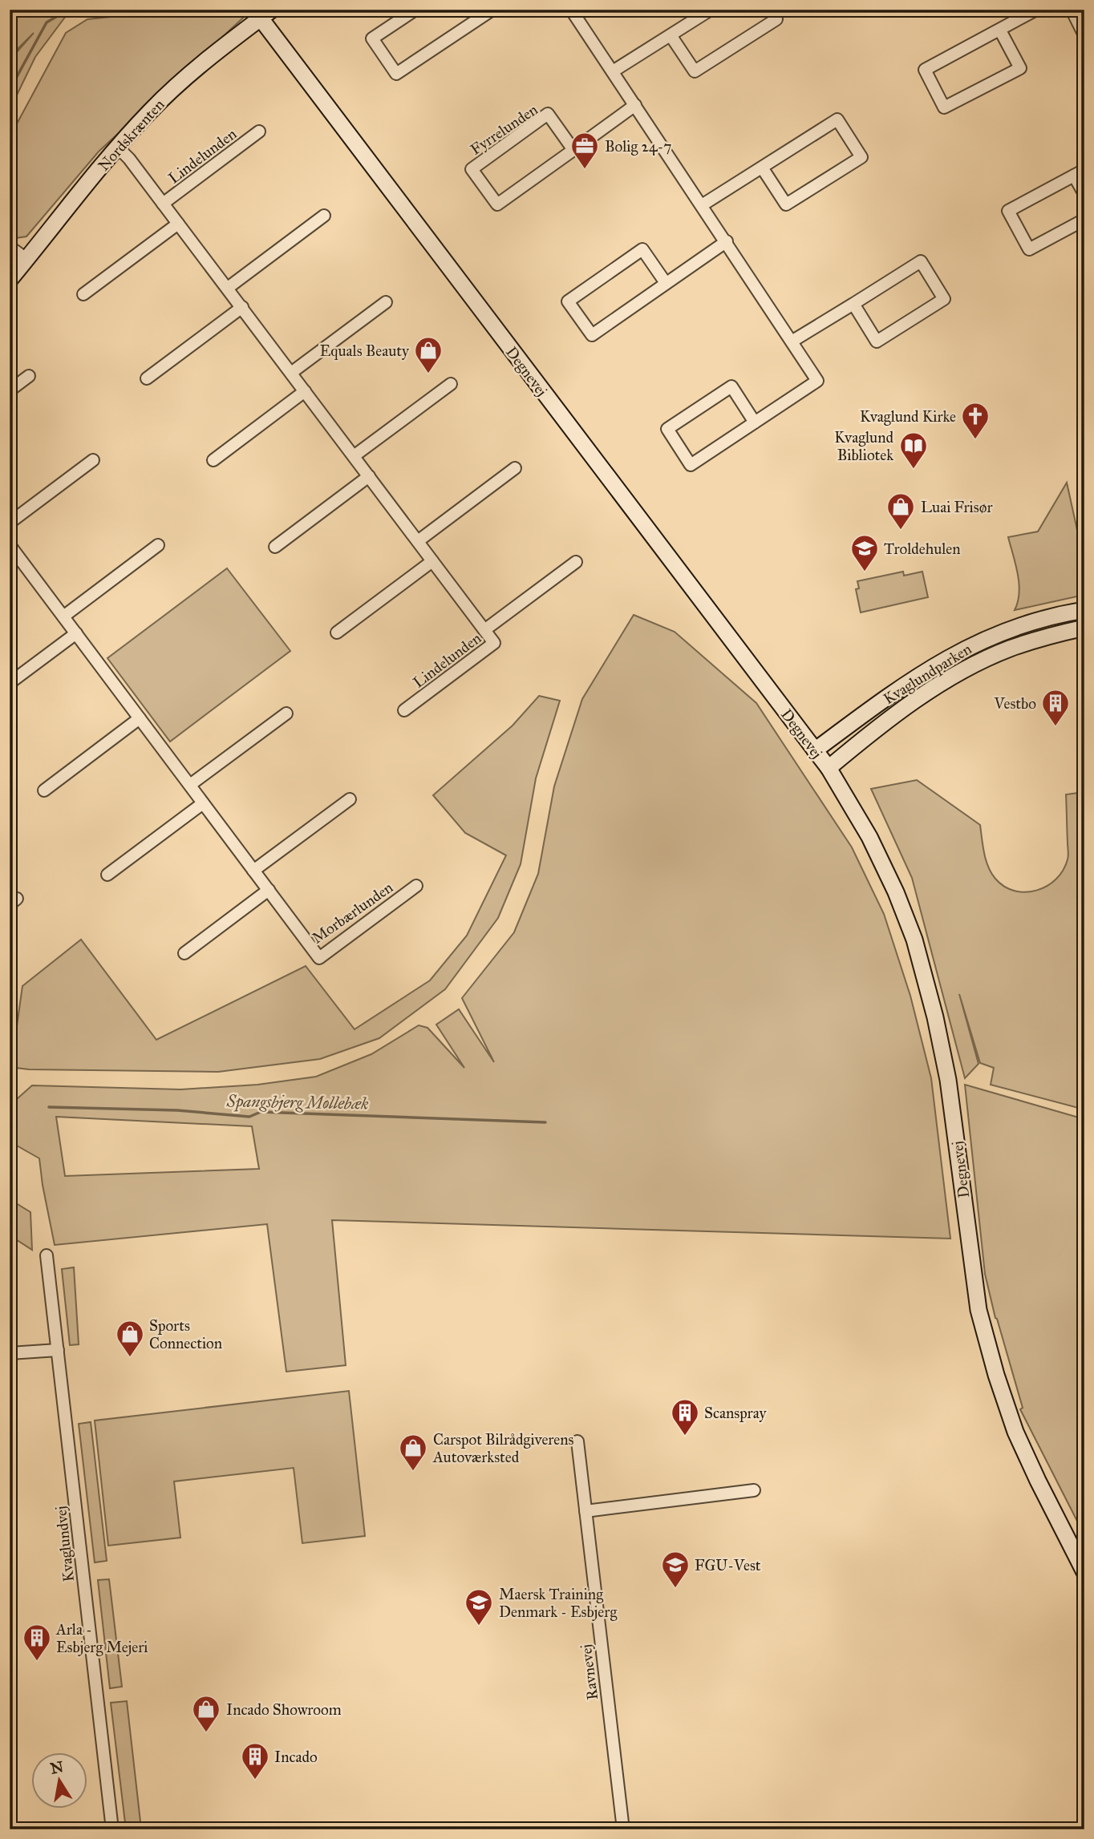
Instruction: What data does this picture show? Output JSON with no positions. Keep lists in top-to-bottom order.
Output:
{
  "streets": {
    "street": [
      "Fyrrelunden",
      "Nordskrænten",
      "Lindelunden",
      "Degnevej",
      "Kvaglundparken",
      "Morbærlunden",
      "Kvaglundvej",
      "Ravnevej"
    ]
  },
  "crossings": [
    ["Nordskrænten", "Lindelunden"],
    ["Nordskrænten", "Degnevej"],
    ["Degnevej", "Kvaglundparken"]
  ],
  "water": ["Spangsbjerg Møllebæk"],
  "places": {
    "office": ["Bolig 24-7"],
    "shop": [
      "Equals Beauty",
      "Luai Frisør",
      "Sports Connection",
      "Carspot Bilrådgiverens Autoværksted",
      "Incado Showroom"
    ],
    "church": ["Kvaglund Kirke"],
    "library": ["Kvaglund Bibliotek"],
    "school or university": ["Troldehulen", "FGU-Vest", "Maersk Training Denmark - Esbjerg"],
    "building": [
      "Vestbo",
      "Scanspray",
      "Arla - Esbjerg Mejeri",
      "Incado"
    ]
  },
  "north": "top"
}
